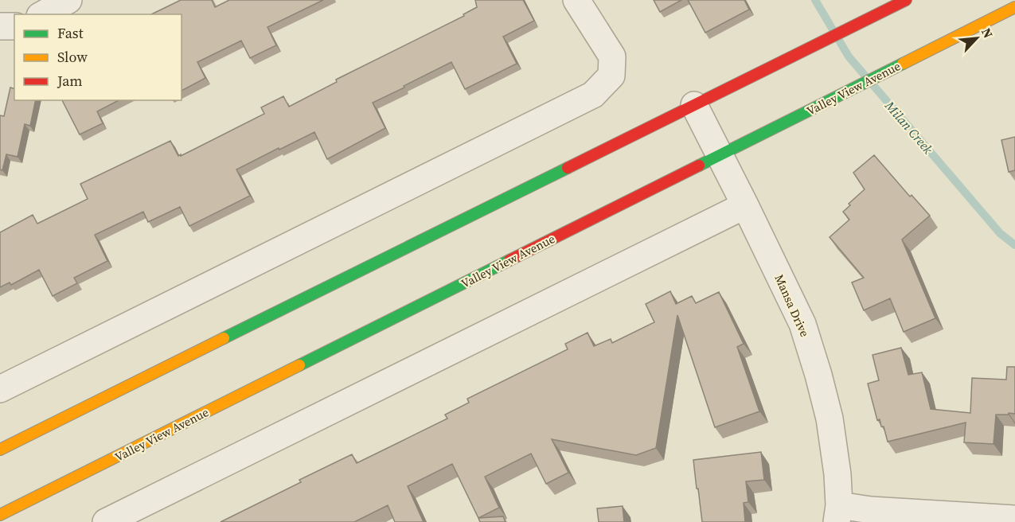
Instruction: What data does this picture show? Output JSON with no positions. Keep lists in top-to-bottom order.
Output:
{
  "streets": {
    "main road": ["Valley View Avenue"],
    "street": ["Mansa Drive"]
  },
  "crossings": [
    ["Valley View Avenue", "Mansa Drive"]
  ],
  "water": ["Milan Creek"],
  "legend": ["Fast", "Slow", "Jam"],
  "north": "top right"
}
